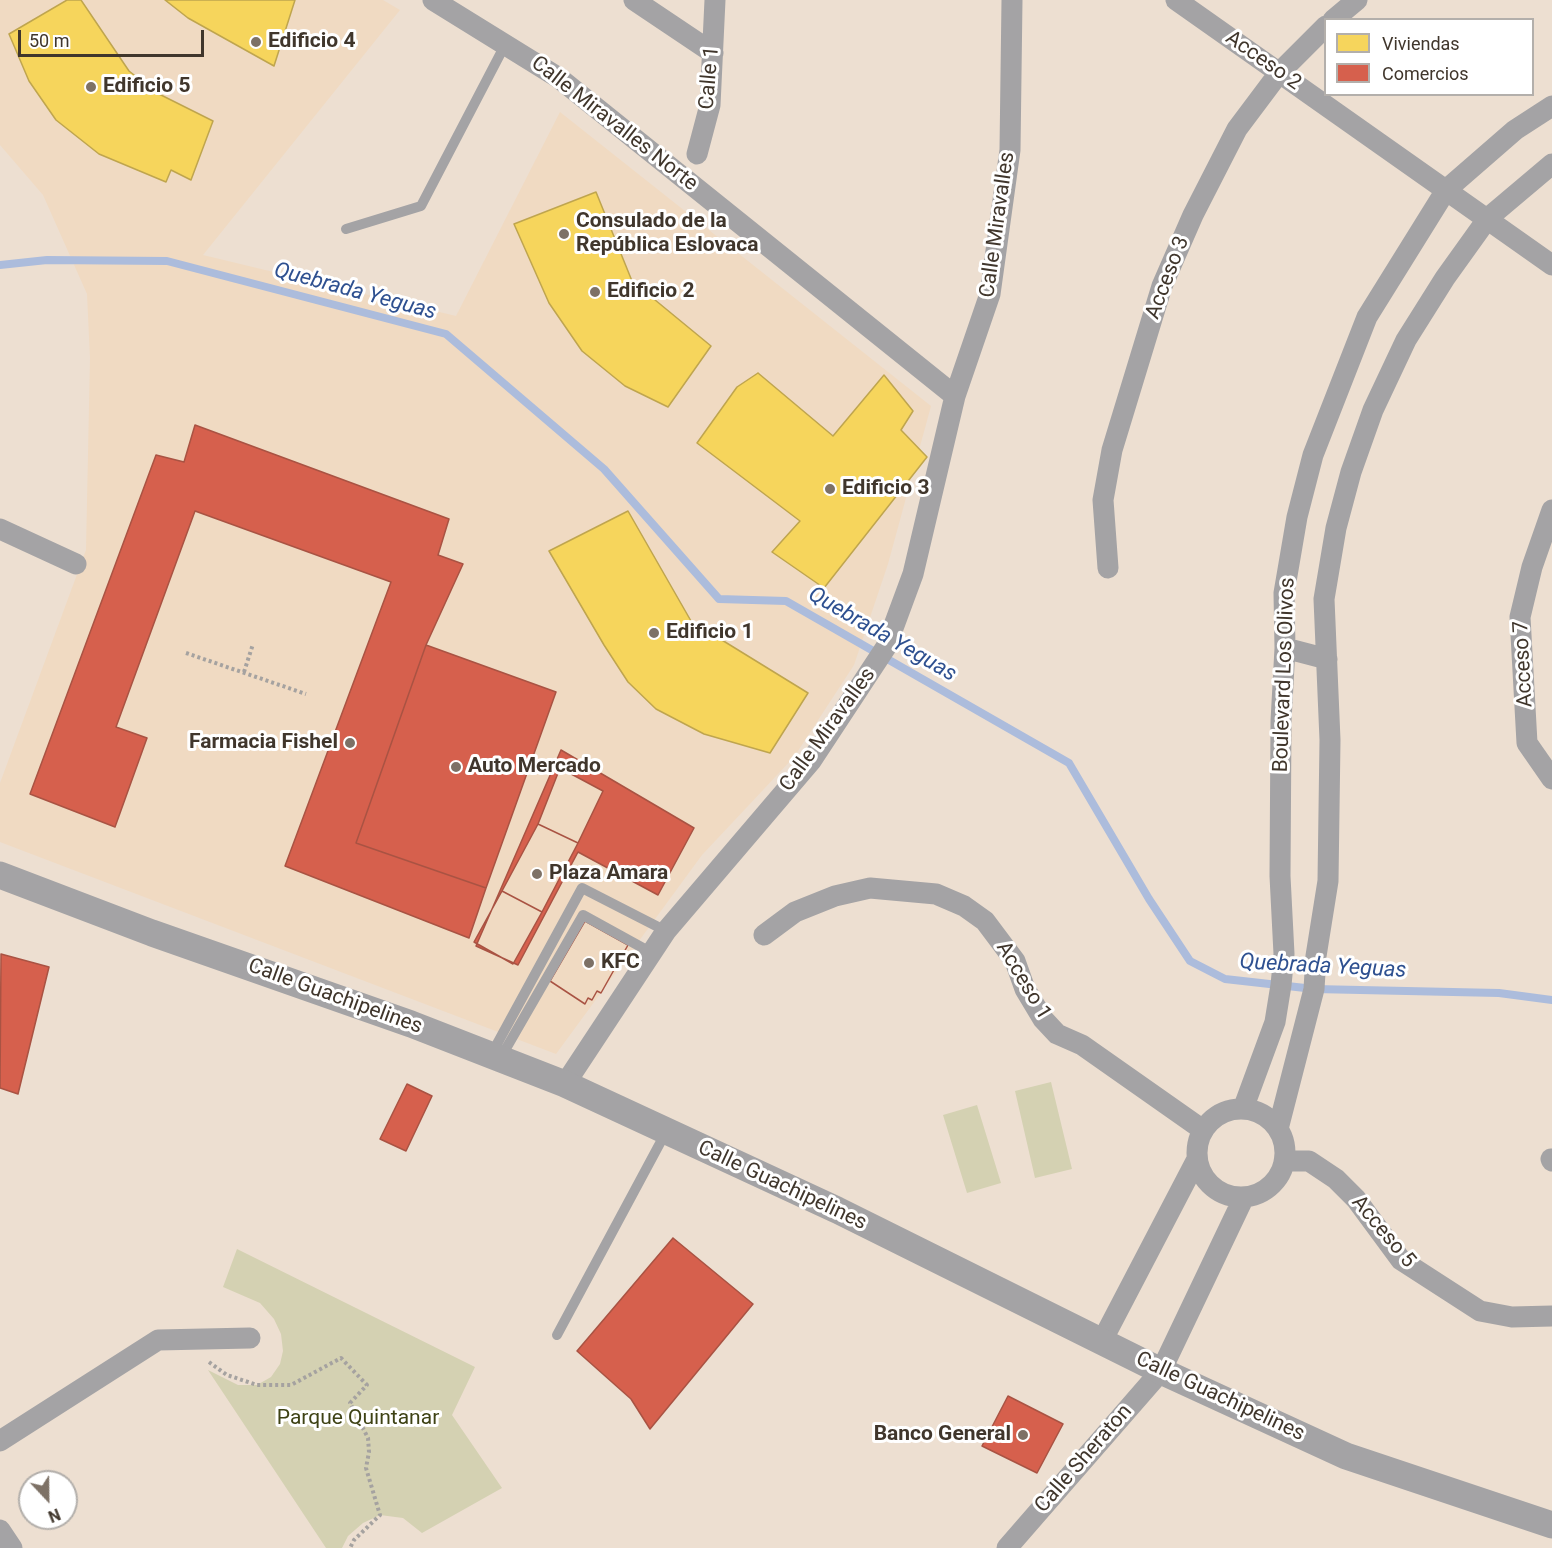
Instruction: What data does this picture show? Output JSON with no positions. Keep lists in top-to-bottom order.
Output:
{
  "streets": {
    "street": [
      "Acceso 2",
      "Calle 1",
      "Calle Miravalles Norte",
      "Calle Miravalles",
      "Acceso 3",
      "Acceso 7",
      "Boulevard Los Olivos",
      "Acceso 1",
      "Calle Guachipelines",
      "Acceso 5",
      "Calle Sheraton"
    ]
  },
  "crossings": [
    ["Acceso 2", "Acceso 3"],
    ["Acceso 2", "Boulevard Los Olivos"],
    ["Calle Miravalles Norte", "Calle Miravalles"],
    ["Calle Miravalles", "Calle Guachipelines"],
    ["Boulevard Los Olivos", "Acceso 1"],
    ["Boulevard Los Olivos", "Acceso 5"],
    ["Acceso 1", "Acceso 5"],
    ["Calle Guachipelines", "Calle Sheraton"]
  ],
  "water": ["Quebrada Yeguas"],
  "parks": ["Parque Quintanar"],
  "places": [
    "Edificio 4",
    "Edificio 5",
    "Consulado de la República Eslovaca",
    "Edificio 2",
    "Edificio 3",
    "Edificio 1",
    "Farmacia Fishel",
    "Auto Mercado",
    "Plaza Amara",
    "KFC",
    "Banco General"
  ],
  "legend": ["Viviendas", "Comercios"],
  "scale_bar": "50 m",
  "north": "bottom"
}
